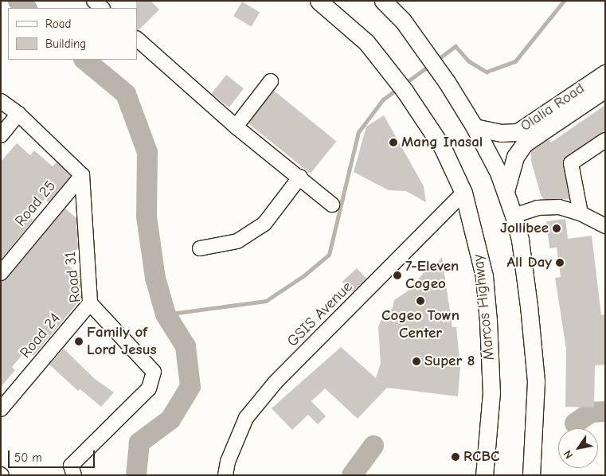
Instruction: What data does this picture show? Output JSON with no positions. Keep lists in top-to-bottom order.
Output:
{
  "streets": {
    "main road": ["Olalia Road", "Marcos Highway"],
    "street": [
      "Road 25",
      "Road 31",
      "GSIS Avenue",
      "Road 24"
    ]
  },
  "crossings": [
    ["Road 25", "Road 31"],
    ["Road 31", "Road 24"],
    ["Marcos Highway", "GSIS Avenue"]
  ],
  "places": [
    "Mang Inasal",
    "Jollibee",
    "All Day",
    "7-Eleven Cogeo",
    "Cogeo Town Center",
    "Family of Lord Jesus",
    "Super 8",
    "RCBC"
  ],
  "legend": ["Road", "Building"],
  "scale_bar": "50 m",
  "north": "bottom left"
}
